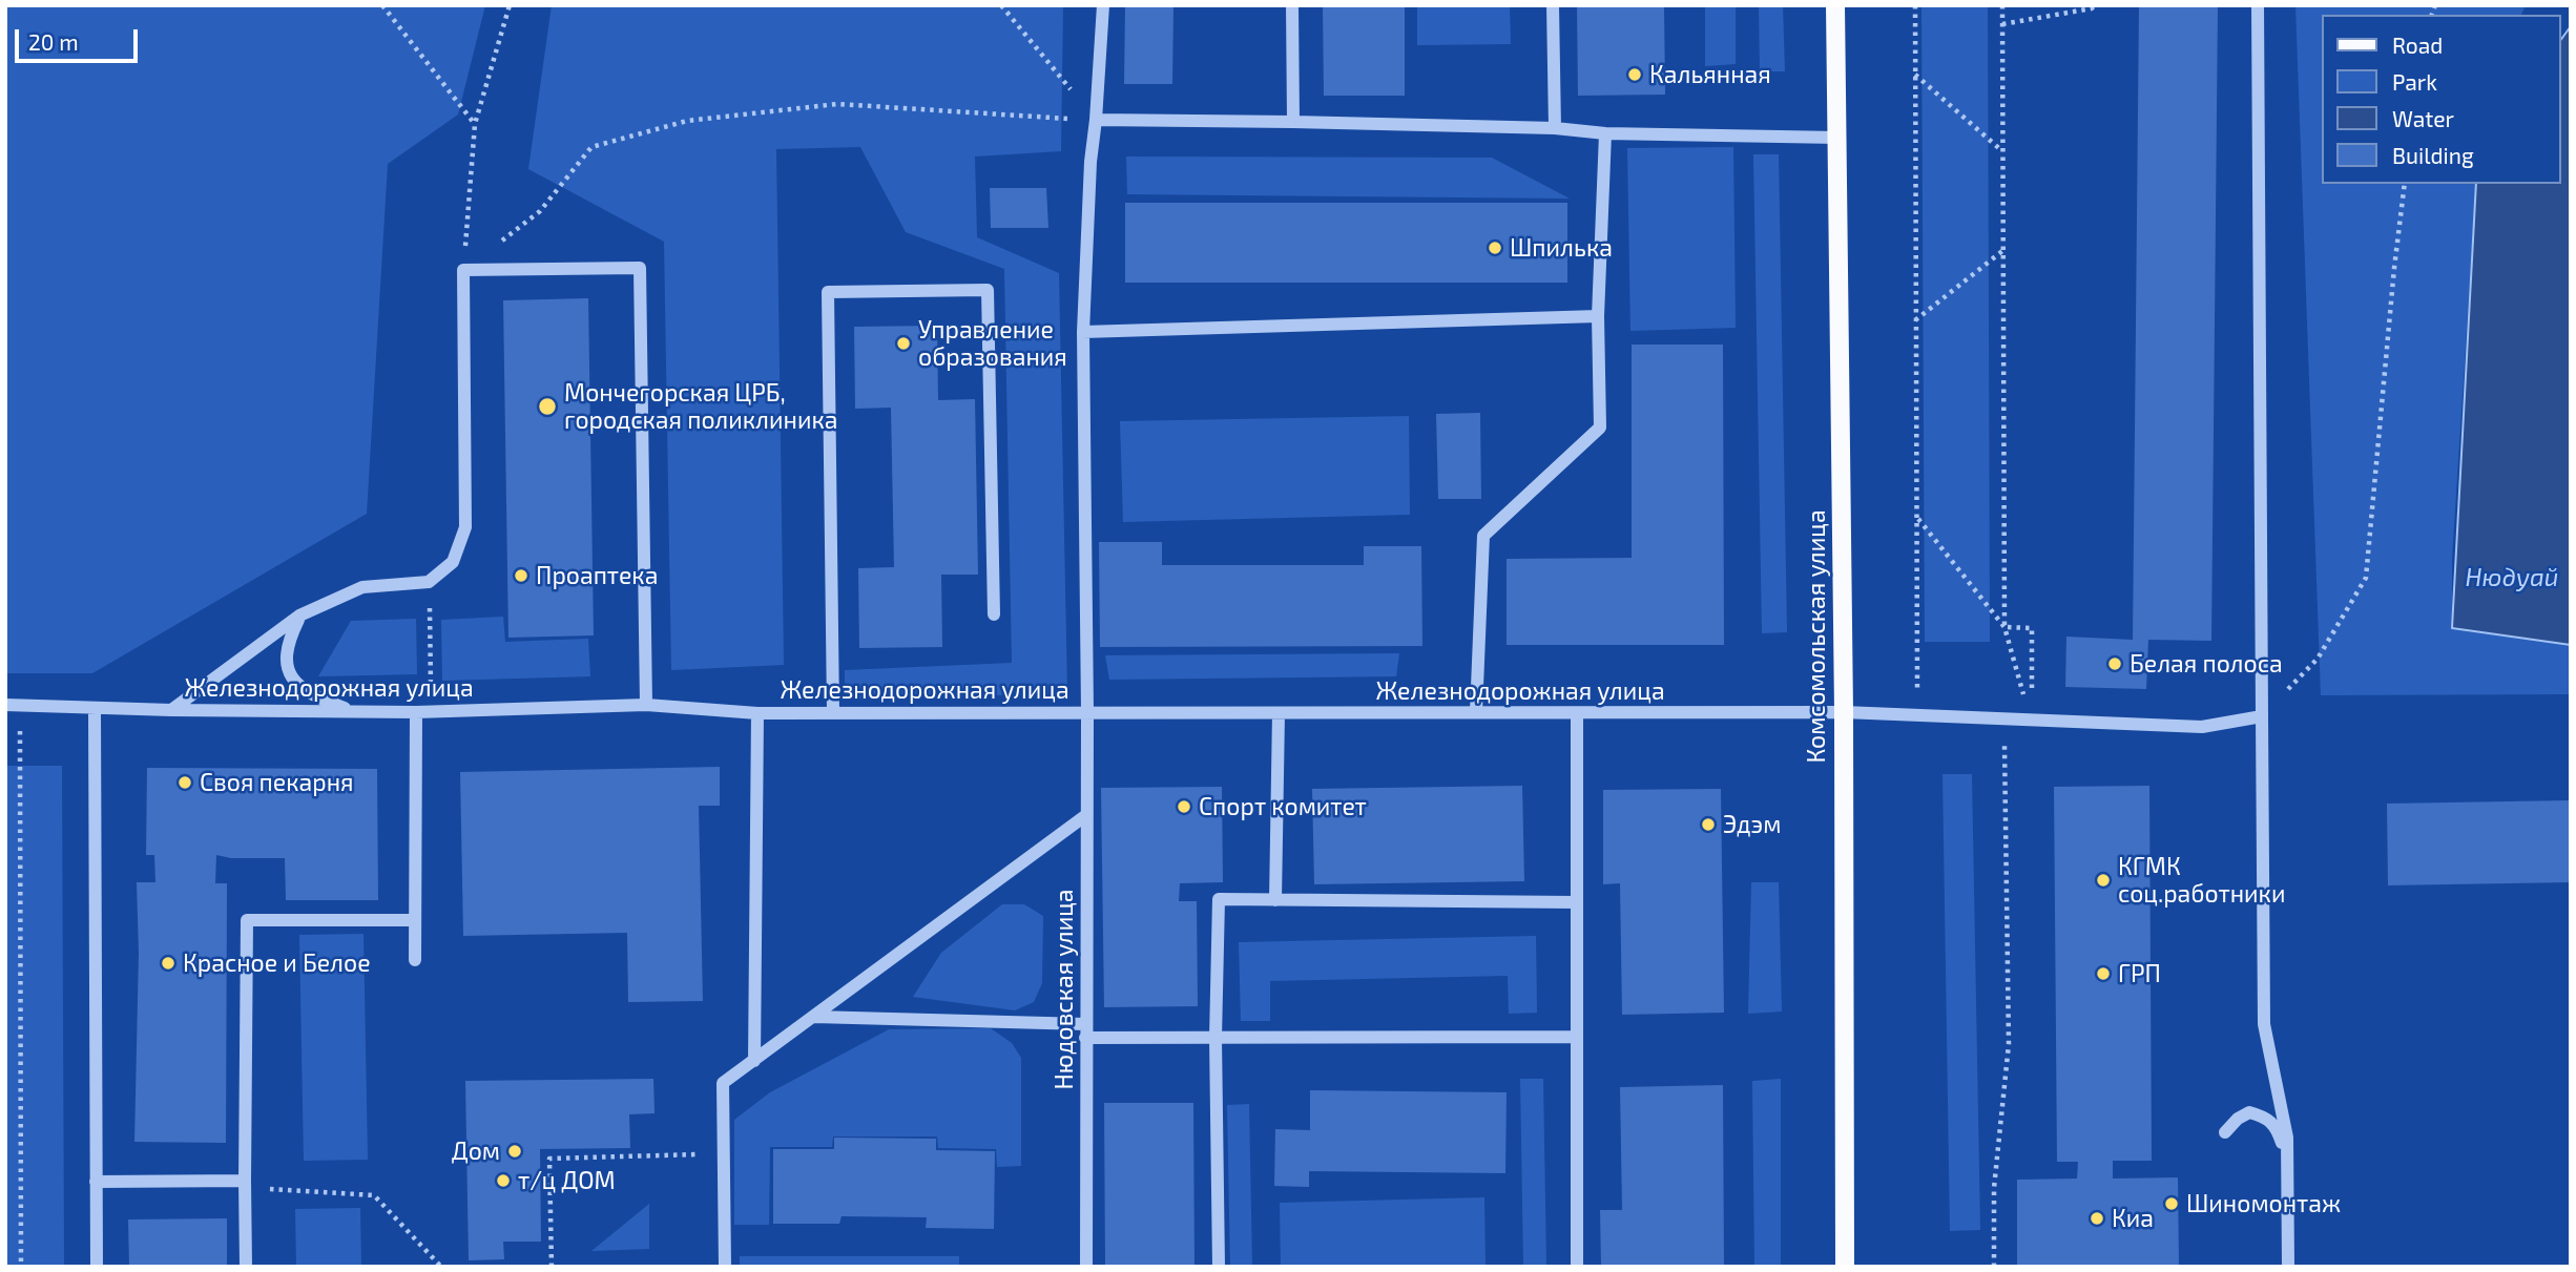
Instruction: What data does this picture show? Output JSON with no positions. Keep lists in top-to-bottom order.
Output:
{
  "streets": {
    "main road": ["Комсомольская улица"],
    "street": ["Железнодорожная улица", "Нюдовская улица"]
  },
  "crossings": [
    ["Комсомольская улица", "Железнодорожная улица"],
    ["Железнодорожная улица", "Нюдовская улица"]
  ],
  "water": ["Нюдуай"],
  "places": [
    "Кальянная",
    "Шпилька",
    "Управление образования",
    "Мончегорская ЦРБ, городская поликлиника",
    "Проаптека",
    "Белая полоса",
    "Своя пекарня",
    "Спорт комитет",
    "Эдэм",
    "КГМК соц.работники",
    "Красное и Белое",
    "ГРП",
    "Дом",
    "т/ц ДОМ",
    "Шиномонтаж",
    "Киа"
  ],
  "legend": [
    "Road",
    "Park",
    "Water",
    "Building"
  ],
  "scale_bar": "20 m"
}
